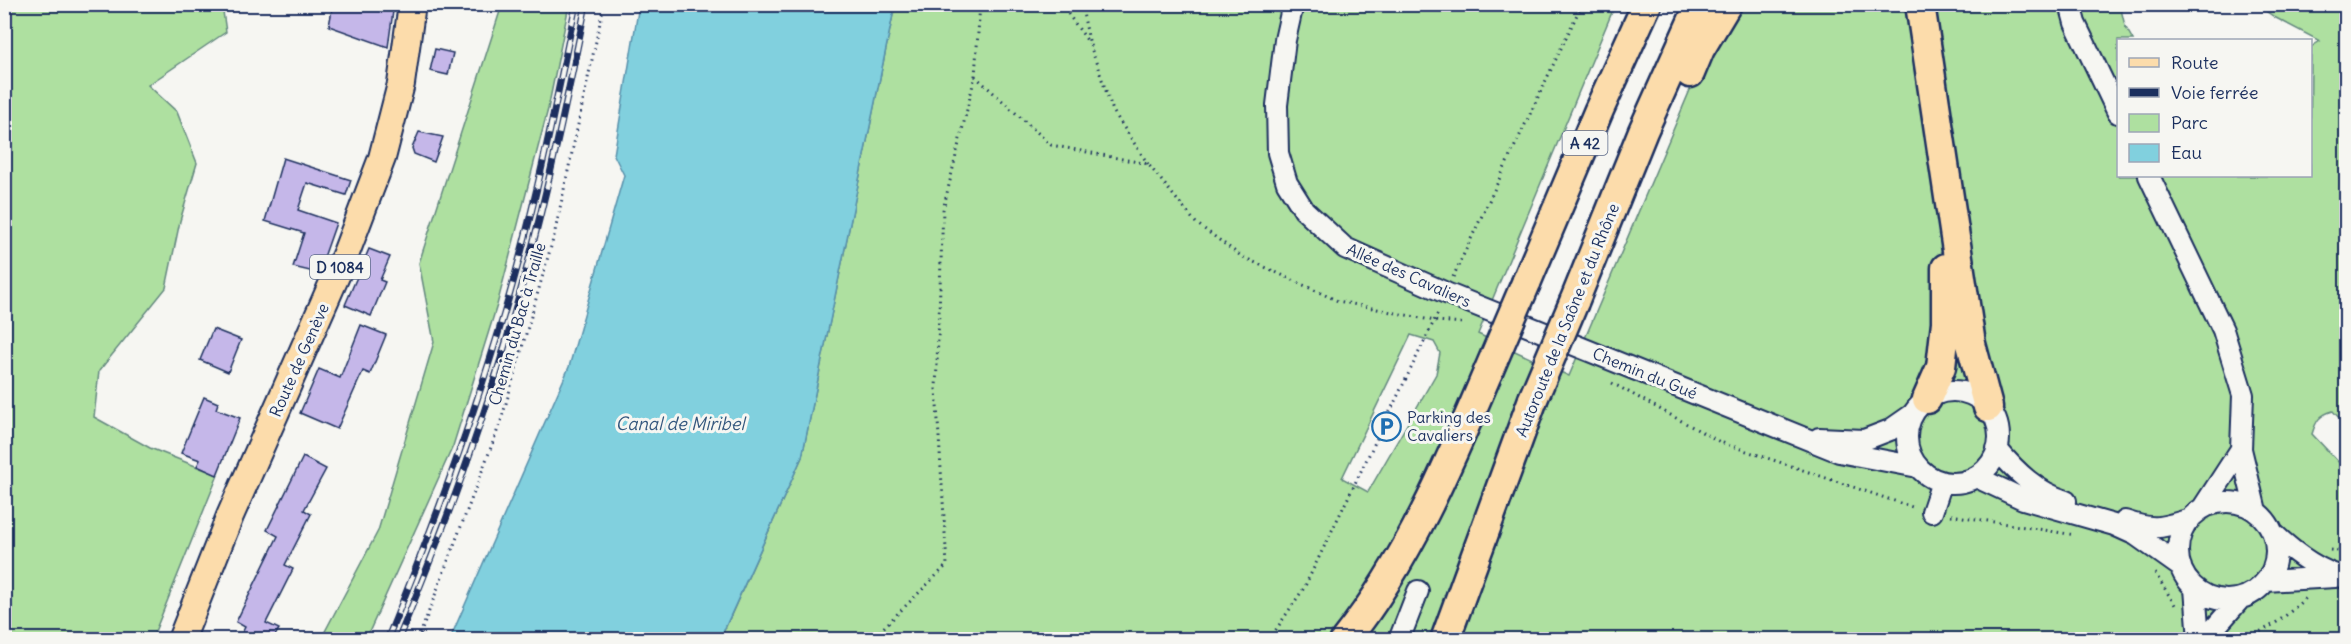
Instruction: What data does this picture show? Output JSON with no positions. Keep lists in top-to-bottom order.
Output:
{
  "streets": {
    "highway": ["A 42", "Autoroute de la Saône et du Rhône"],
    "main road": ["D 1084", "Route de Genève"],
    "street": ["Allée des Cavaliers", "Chemin du Gué"],
    "path": ["Chemin du Bac à Traille"]
  },
  "crossings": [
    ["Allée des Cavaliers", "Chemin du Gué"]
  ],
  "water": ["Canal de Miribel"],
  "places": {
    "parking": ["Parking des Cavaliers"]
  },
  "legend": [
    "Route",
    "Voie ferrée",
    "Parc",
    "Eau"
  ]
}
